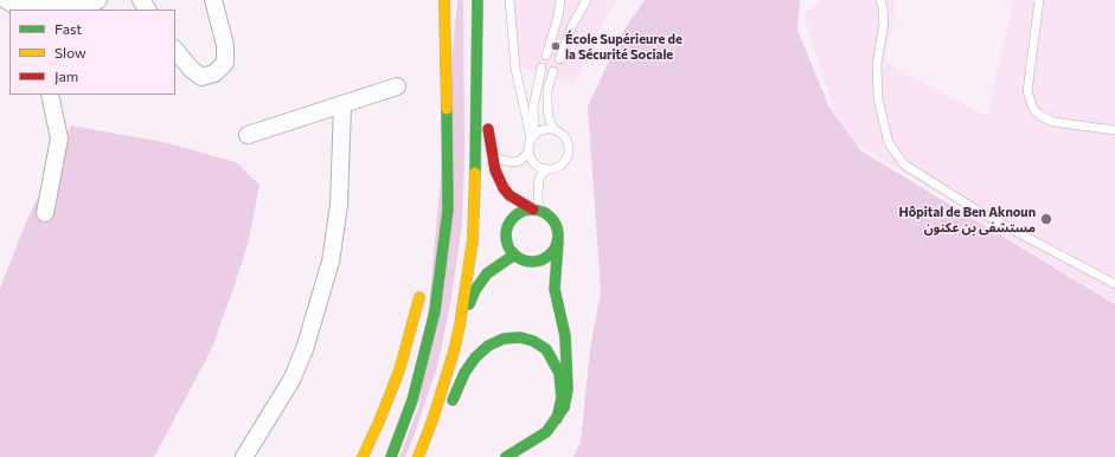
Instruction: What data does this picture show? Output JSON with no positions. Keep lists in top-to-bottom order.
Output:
{
  "places": ["École Supérieure de la Sécurité Sociale", "Hôpital de Ben Aknoun مستشفى بن عكنون"],
  "legend": ["Fast", "Slow", "Jam"]
}
